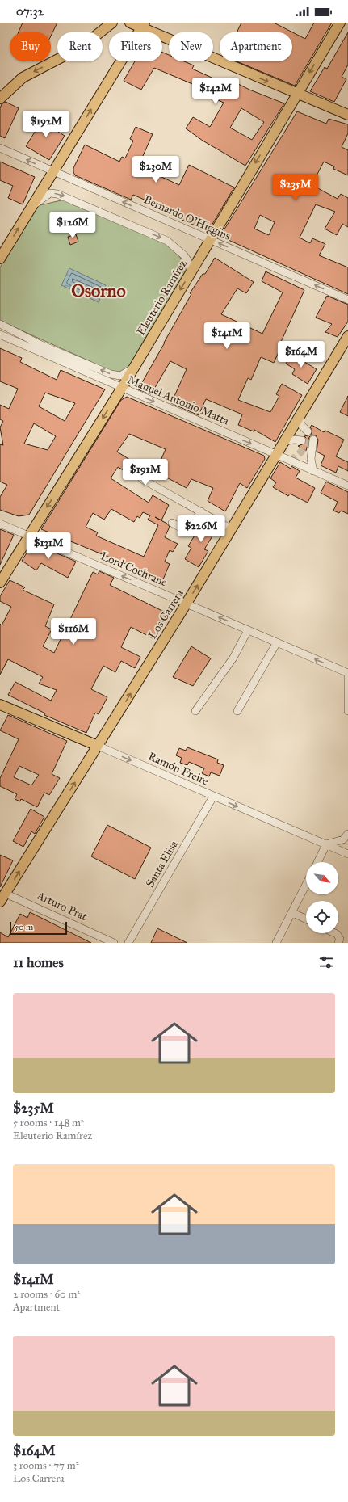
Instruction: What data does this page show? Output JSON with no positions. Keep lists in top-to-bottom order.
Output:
{
  "streets": {
    "main road": ["Eleuterio Ramírez", "Los Carrera", "Ramón Freire"],
    "street": [
      "Bernardo O'Higgins",
      "Manuel Antonio Matta",
      "Lord Cochrane",
      "Santa Elisa",
      "Arturo Prat"
    ]
  },
  "crossings": [
    ["Bernardo O'Higgins", "Eleuterio Ramírez"],
    ["Eleuterio Ramírez", "Manuel Antonio Matta"],
    ["Eleuterio Ramírez", "Lord Cochrane"],
    ["Manuel Antonio Matta", "Los Carrera"],
    ["Lord Cochrane", "Los Carrera"],
    ["Los Carrera", "Ramón Freire"],
    ["Los Carrera", "Arturo Prat"],
    ["Ramón Freire", "Santa Elisa"]
  ],
  "one_way": [
    "Eleuterio Ramírez",
    "Lord Cochrane",
    "Los Carrera",
    "Ramón Freire"
  ],
  "districts": ["Osorno"],
  "scale_bar": "50 m",
  "north": "bottom right",
  "page": {
    "status": "07:32",
    "chip": [
      "Buy",
      "Rent",
      "Filters",
      "New",
      "Apartment"
    ],
    "price": [
      "$142M",
      "$192M",
      "$230M",
      "$235M",
      "$126M",
      "$141M",
      "$164M",
      "$191M",
      "$226M",
      "$131M",
      "$116M"
    ],
    "scale": "50 m",
    "heading": "11 homes",
    "list": [
      {
        "name": "$235M",
        "note": "5 rooms · 148 m² · Eleuterio Ramírez"
      },
      {
        "name": "$141M",
        "note": "2 rooms · 60 m² · Apartment"
      },
      {
        "name": "$164M",
        "note": "3 rooms · 77 m² · Los Carrera"
      }
    ]
  }
}
